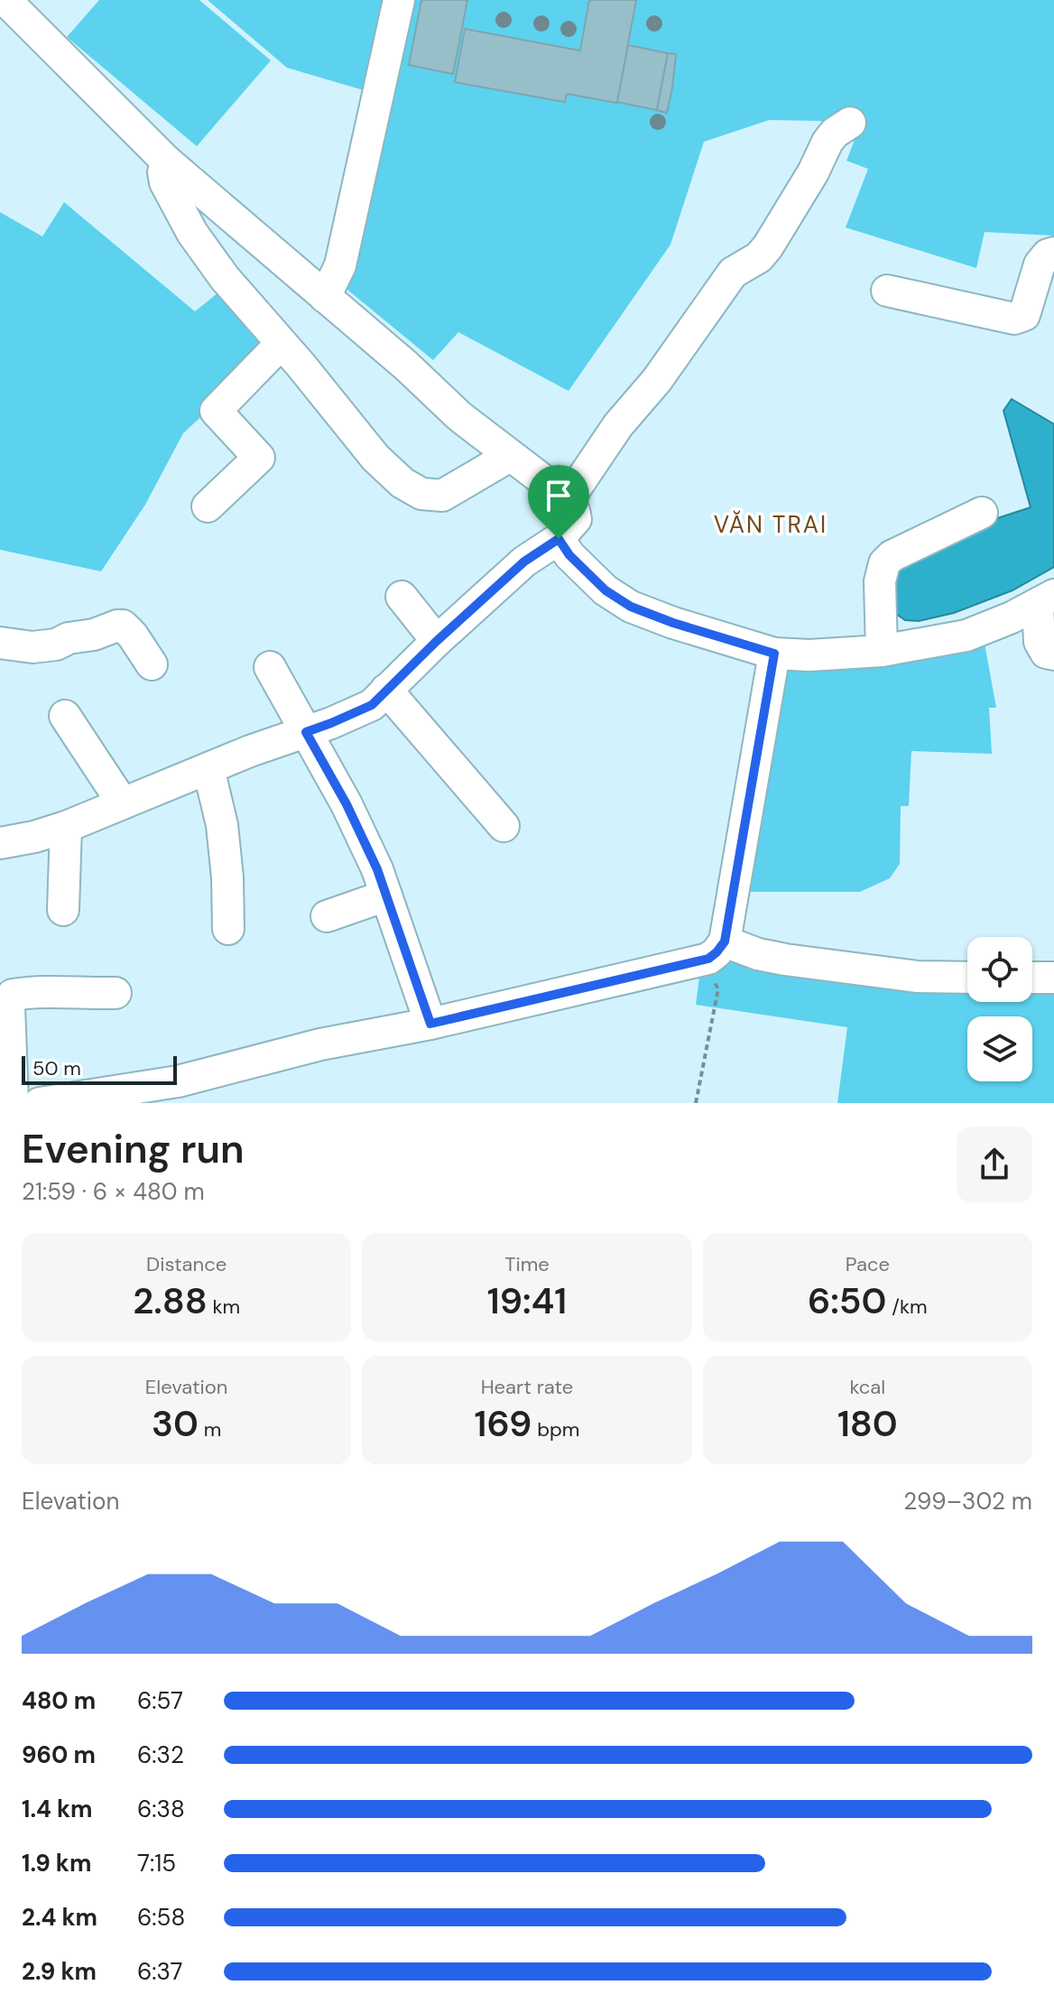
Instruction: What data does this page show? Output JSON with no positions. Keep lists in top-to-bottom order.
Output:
{
  "districts": ["VĂN TRAI"],
  "scale_bar": "50 m",
  "page": {
    "scale": "50 m",
    "heading": ["Evening run", "21:59 · 6 × 480 m"],
    "stats": [
      ["Distance", "2.88 km"],
      ["Time", "19:41"],
      ["Pace", "6:50 /km"],
      ["Elevation", "30 m"],
      ["Heart rate", "169 bpm"],
      ["kcal", "180"]
    ],
    "chart": ["Elevation", "299–302 m"],
    "list": [
      {
        "name": "480 m",
        "note": "6:57"
      },
      {
        "name": "960 m",
        "note": "6:32"
      },
      {
        "name": "1.4 km",
        "note": "6:38"
      },
      {
        "name": "1.9 km",
        "note": "7:15"
      },
      {
        "name": "2.4 km",
        "note": "6:58"
      },
      {
        "name": "2.9 km",
        "note": "6:37"
      }
    ]
  }
}
